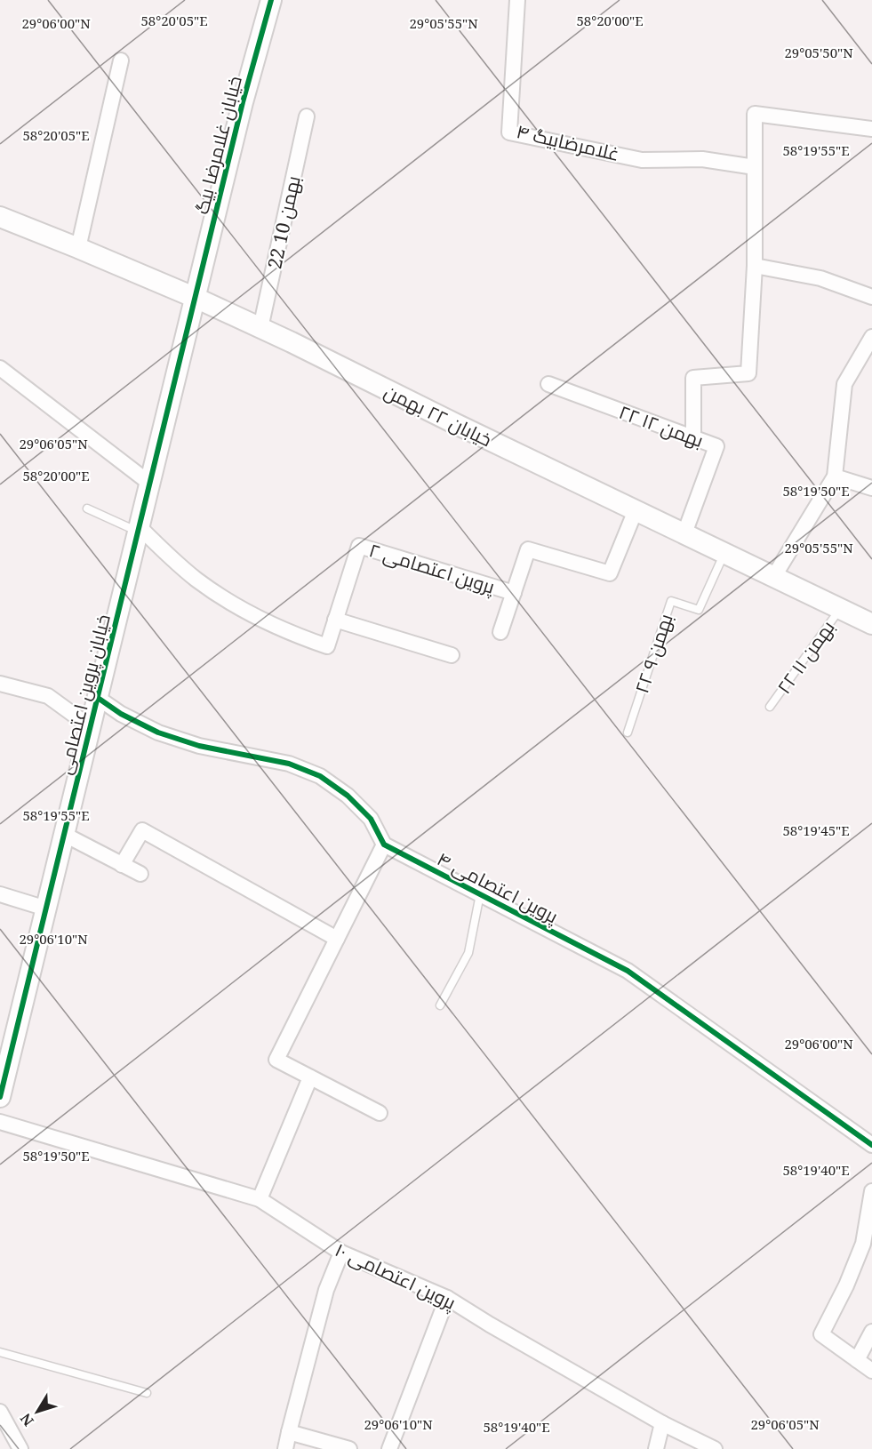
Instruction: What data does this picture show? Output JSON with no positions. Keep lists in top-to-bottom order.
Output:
{
  "streets": {
    "street": [
      "غلامرضابیگ ۴",
      "خیابان غلامرضا بیگ",
      "22 بهمن 10",
      "خیابان ۲۲ بهمن",
      "۲۲ بهمن ۱۲",
      "پروین اعتصامی ۲",
      "خیابان پروین اعتصامی",
      "پروین اعتصامی ۴",
      "پروین اعتصامی ۱۰"
    ],
    "lane": ["۲۲ بهمن ۹", "۲۲ بهمن ۱۱"]
  },
  "crossings": [
    ["خیابان غلامرضا بیگ", "خیابان ۲۲ بهمن"],
    ["خیابان غلامرضا بیگ", "خیابان پروین اعتصامی"],
    ["22 بهمن 10", "خیابان ۲۲ بهمن"],
    ["خیابان ۲۲ بهمن", "۲۲ بهمن ۱۲"],
    ["خیابان ۲۲ بهمن", "۲۲ بهمن ۹"],
    ["خیابان ۲۲ بهمن", "۲۲ بهمن ۱۱"],
    ["خیابان ۲۲ بهمن", "خیابان پروین اعتصامی"],
    ["پروین اعتصامی ۲", "خیابان پروین اعتصامی"]
  ],
  "north": "bottom left",
  "coordinates": [
    "58°20'05\"E",
    "58°20'00\"E",
    "29°06'00\"N",
    "29°05'55\"N",
    "29°05'50\"N",
    "58°19'55\"E",
    "29°06'05\"N",
    "58°19'50\"E",
    "58°19'45\"E",
    "29°06'10\"N",
    "58°19'40\"E"
  ]
}
